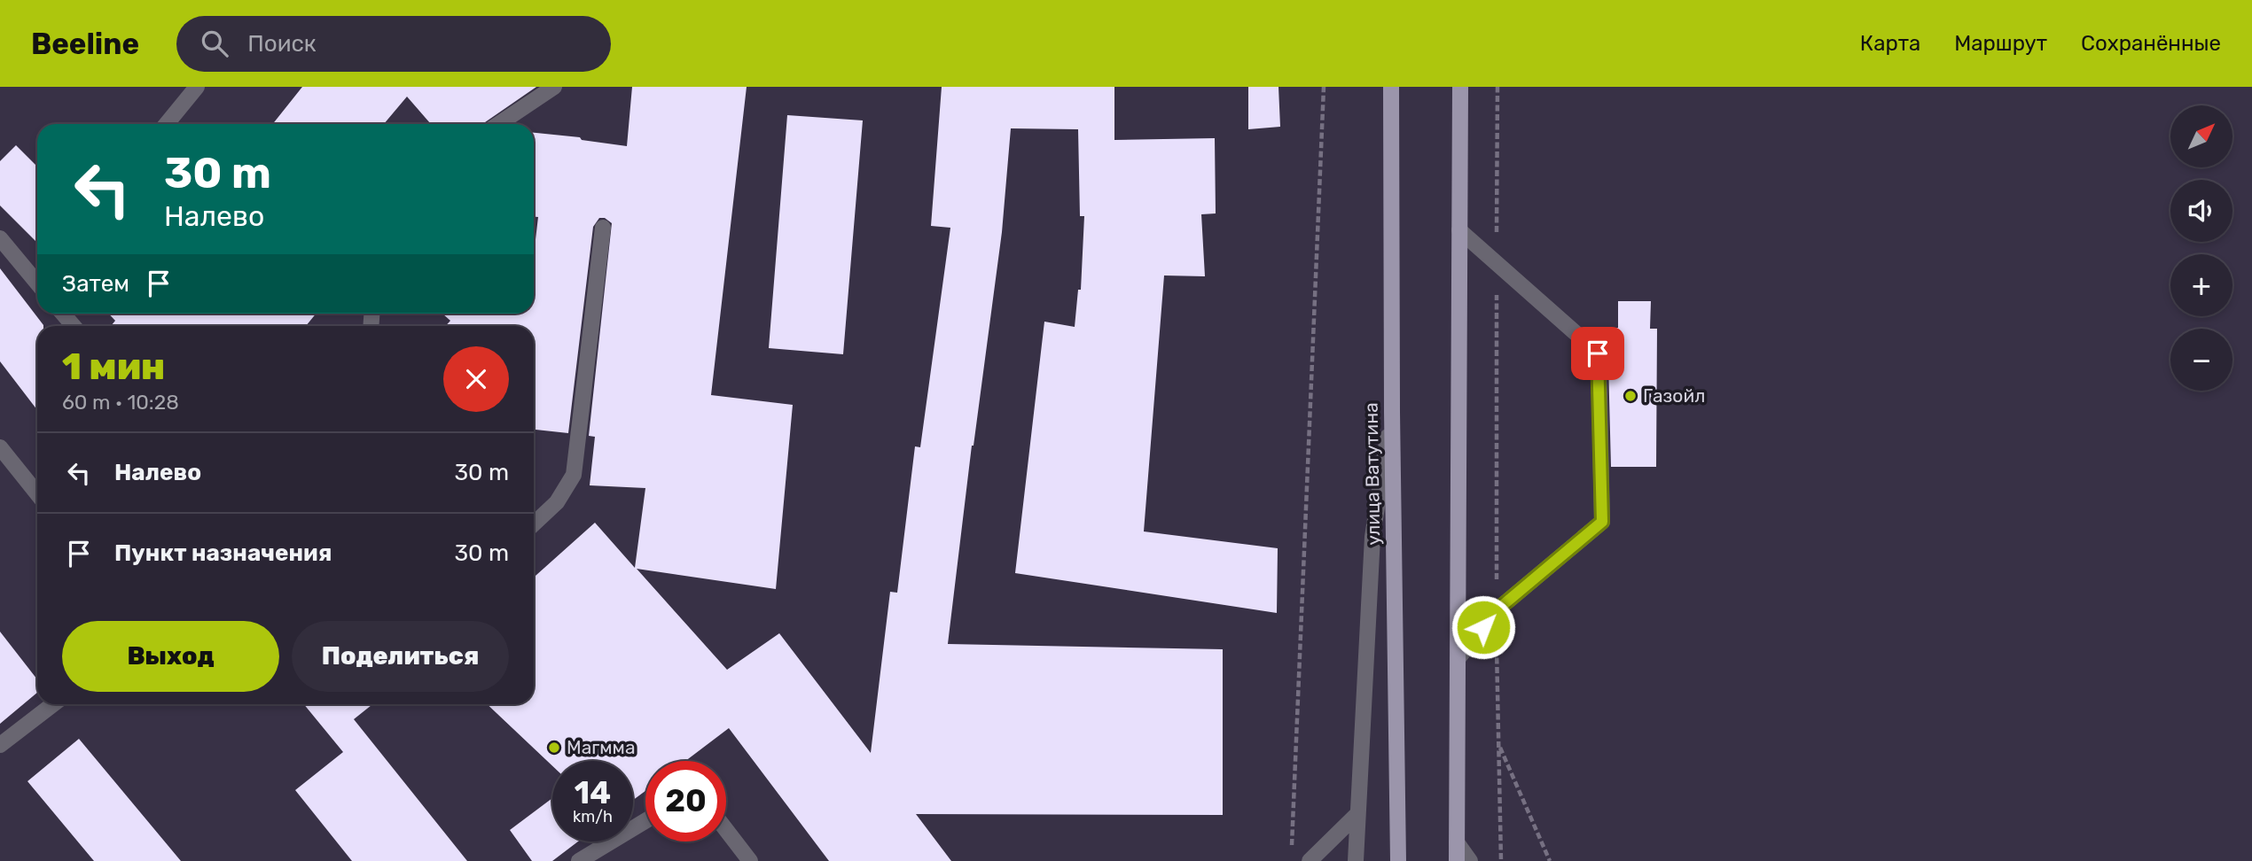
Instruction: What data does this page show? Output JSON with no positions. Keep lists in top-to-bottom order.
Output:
{
  "streets": {
    "main road": ["улица Ватутина"]
  },
  "places": ["Газойл", "Магмма"],
  "north": "top right",
  "page": {
    "header": "Beeline",
    "search": "Поиск",
    "nav": ["Карта", "Маршрут", "Сохранённые"],
    "map_buttons": ["+", "−"],
    "turn": ["30 m", "Налево"],
    "then": "Затем",
    "heading": ["1 мин", "60 m · 10:28"],
    "list": [
      {
        "name": "Налево",
        "value": "30 m"
      },
      {
        "name": "Пункт назначения",
        "value": "30 m"
      }
    ],
    "buttons": ["Выход", "Поделиться"],
    "speed": "14 km/h",
    "limit": "20"
  }
}
